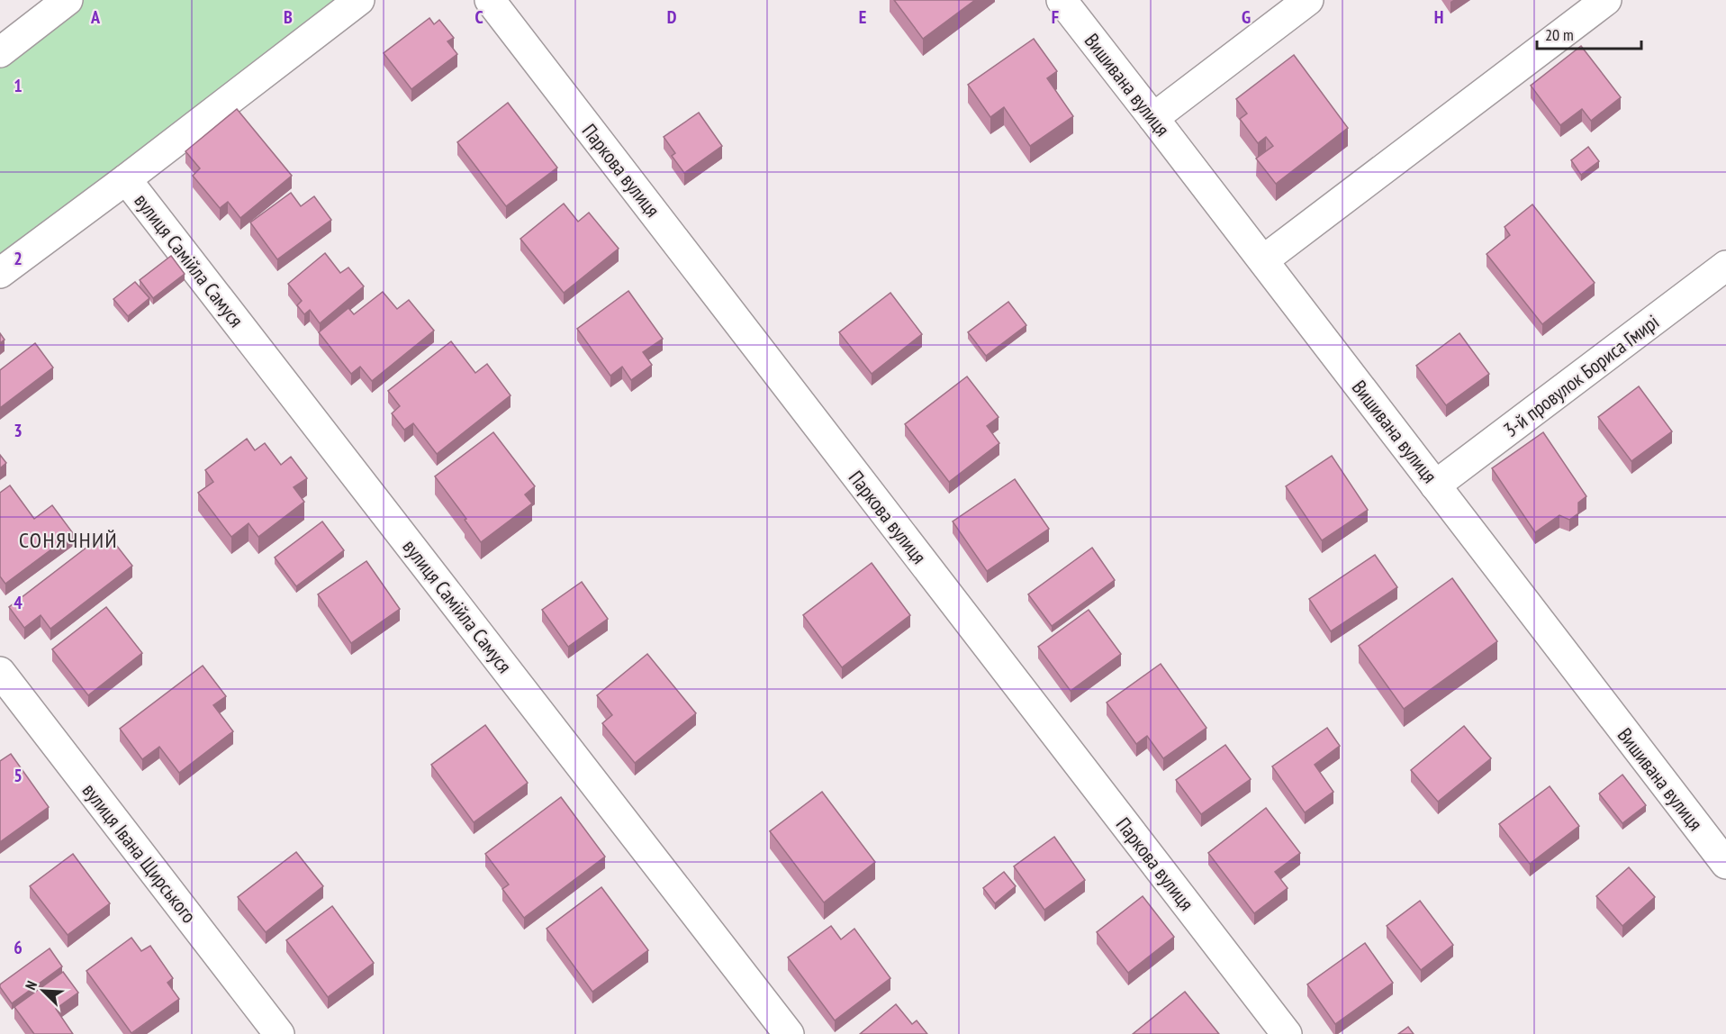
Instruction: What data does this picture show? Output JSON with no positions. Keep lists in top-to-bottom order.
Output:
{
  "streets": {
    "street": [
      "Вишивана вулиця",
      "Паркова вулиця",
      "вулиця Самійла Самуся",
      "3-й провулок Бориса Гмирі",
      "вулиця Івана Щирського"
    ]
  },
  "crossings": [
    ["Вишивана вулиця", "3-й провулок Бориса Гмирі"]
  ],
  "districts": ["СОНЯЧНИЙ"],
  "scale_bar": "20 m",
  "north": "top left",
  "grid": {
    "columns": [
      "A",
      "B",
      "C",
      "D",
      "E",
      "F",
      "G",
      "H"
    ],
    "rows": [
      "1",
      "2",
      "3",
      "4",
      "5",
      "6"
    ]
  }
}
